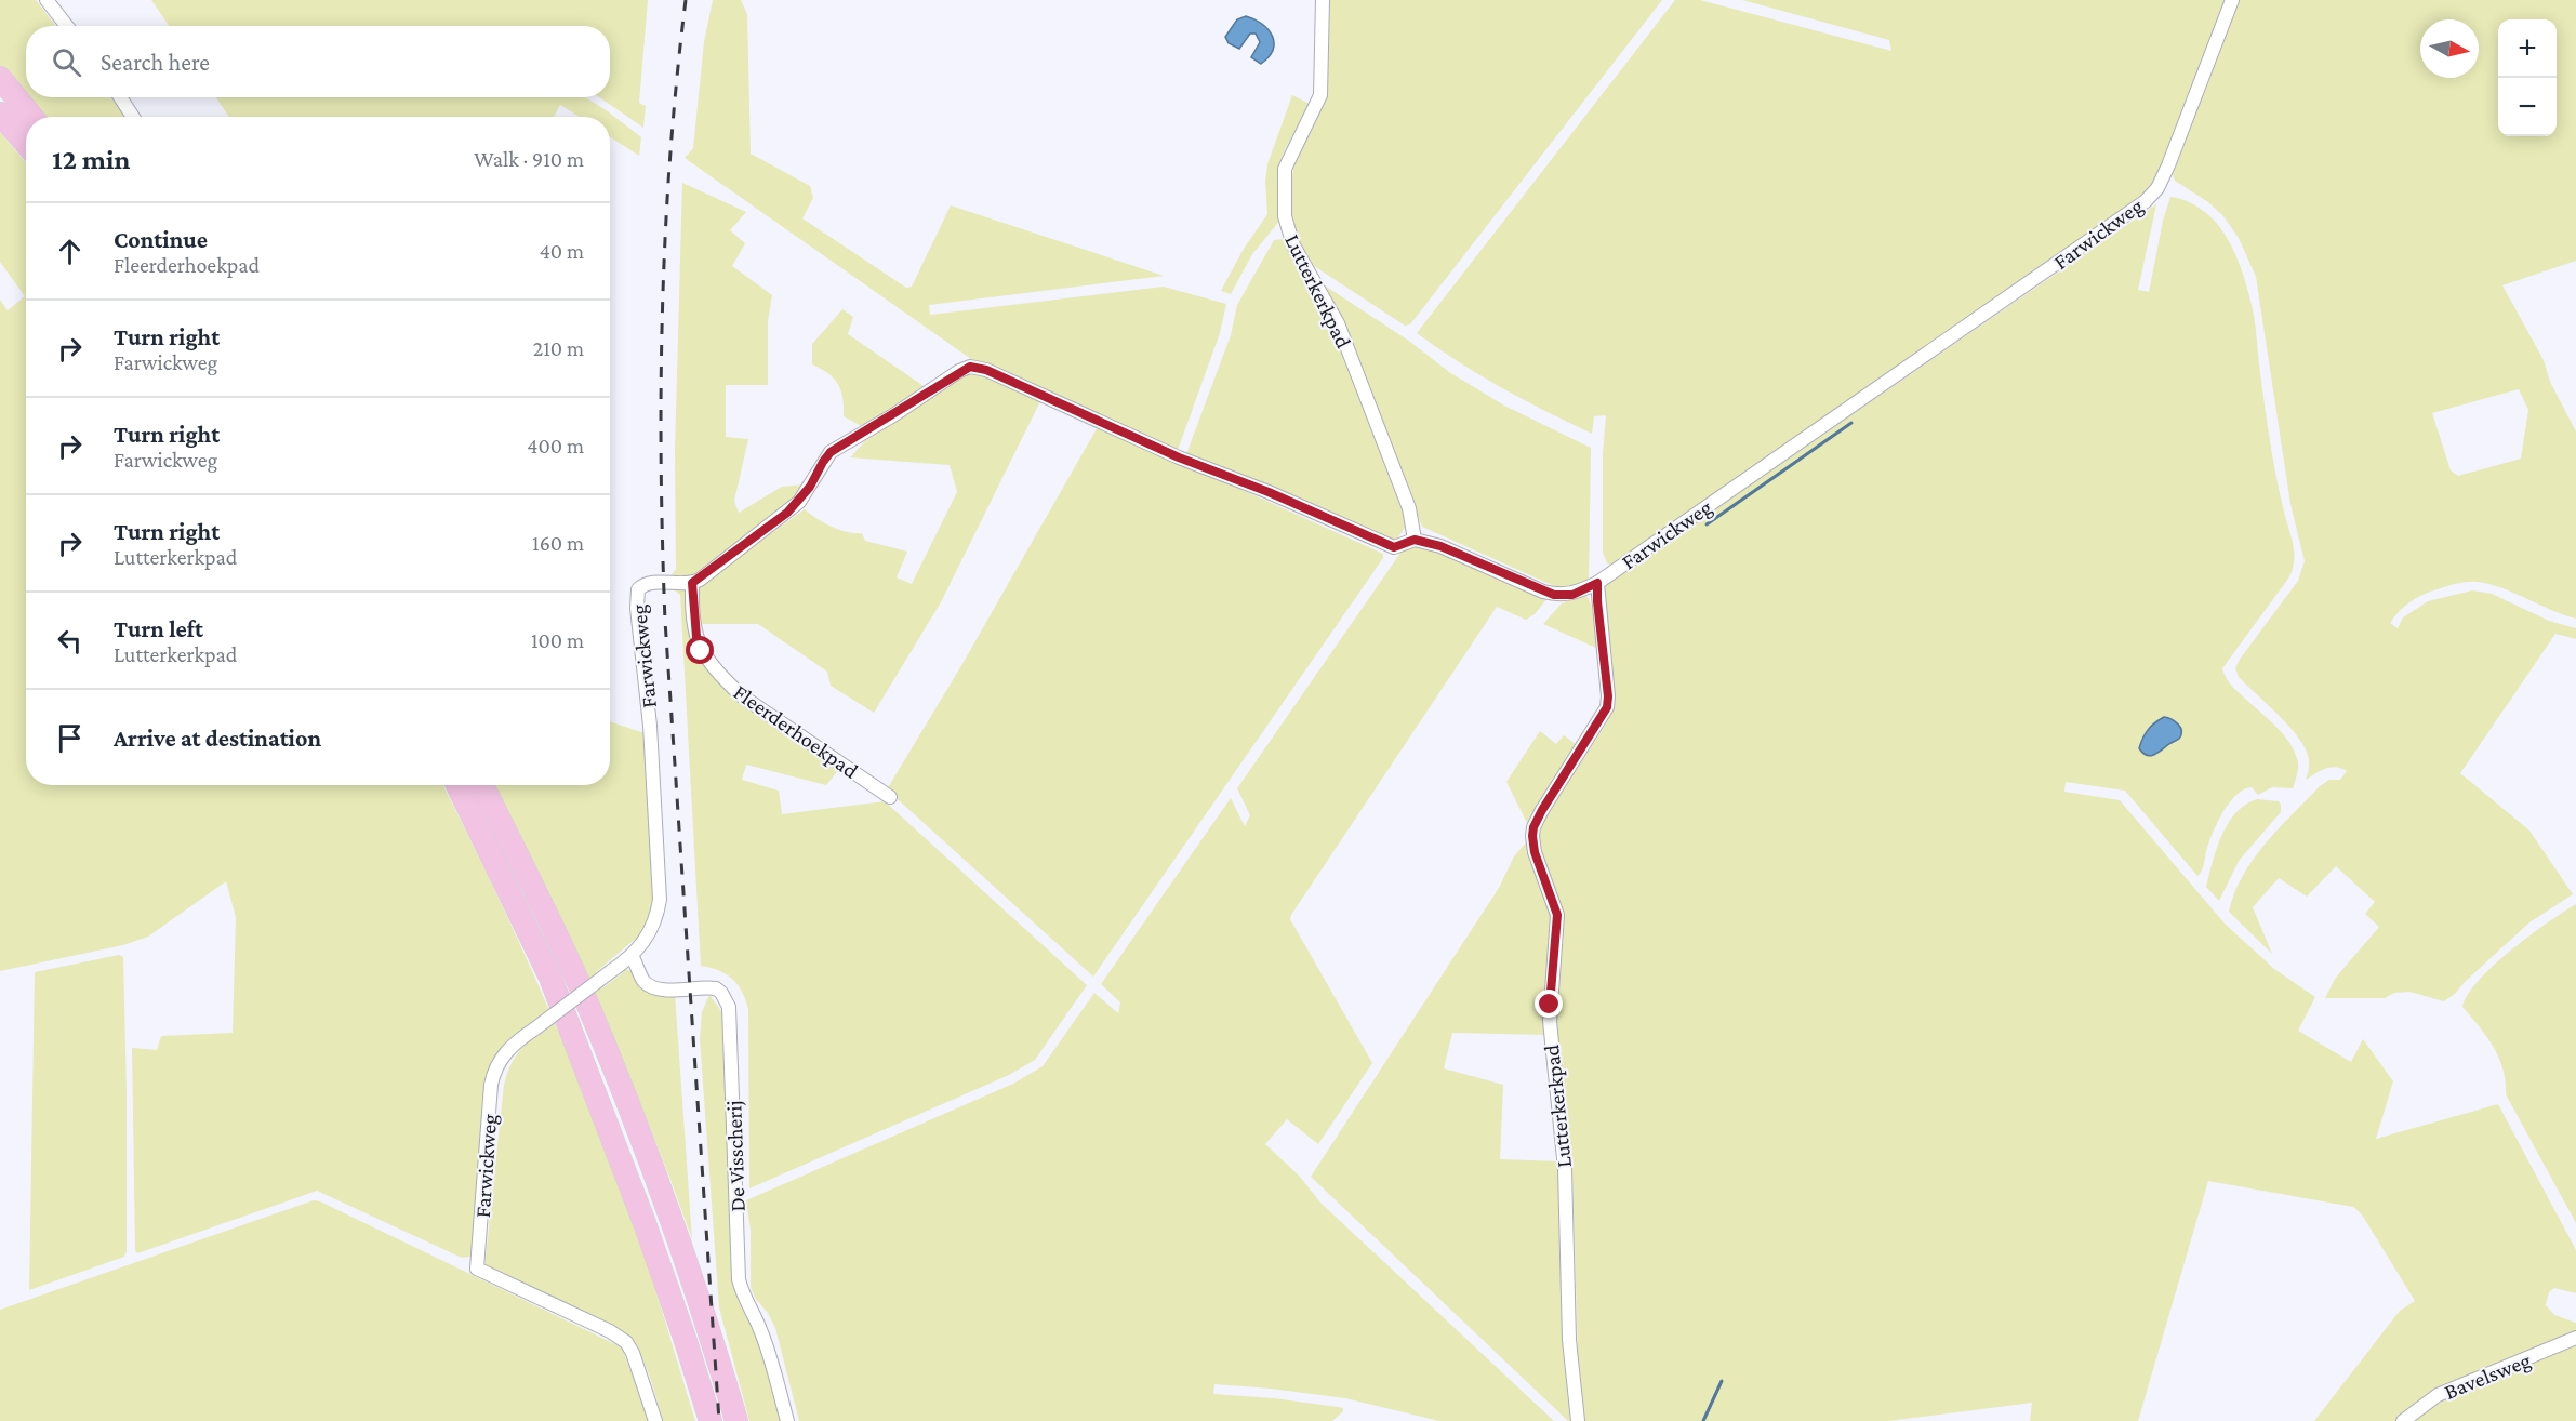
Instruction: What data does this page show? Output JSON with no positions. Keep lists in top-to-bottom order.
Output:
{
  "streets": {
    "street": [
      "Farwickweg",
      "Lutterkerkpad",
      "Fleerderhoekpad",
      "De Visscherij",
      "Bavelsweg"
    ]
  },
  "crossings": [
    ["Farwickweg", "Lutterkerkpad"],
    ["Farwickweg", "Fleerderhoekpad"],
    ["Farwickweg", "De Visscherij"]
  ],
  "north": "right",
  "page": {
    "map_buttons": ["+", "−"],
    "search": "Search here",
    "heading": ["12 min", "Walk · 910 m"],
    "list": [
      ["Continue", "Fleerderhoekpad", "40 m"],
      ["Turn right", "Farwickweg", "210 m"],
      ["Turn right", "Farwickweg", "400 m"],
      ["Turn right", "Lutterkerkpad", "160 m"],
      ["Turn left", "Lutterkerkpad", "100 m"],
      "Arrive at destination"
    ]
  }
}
